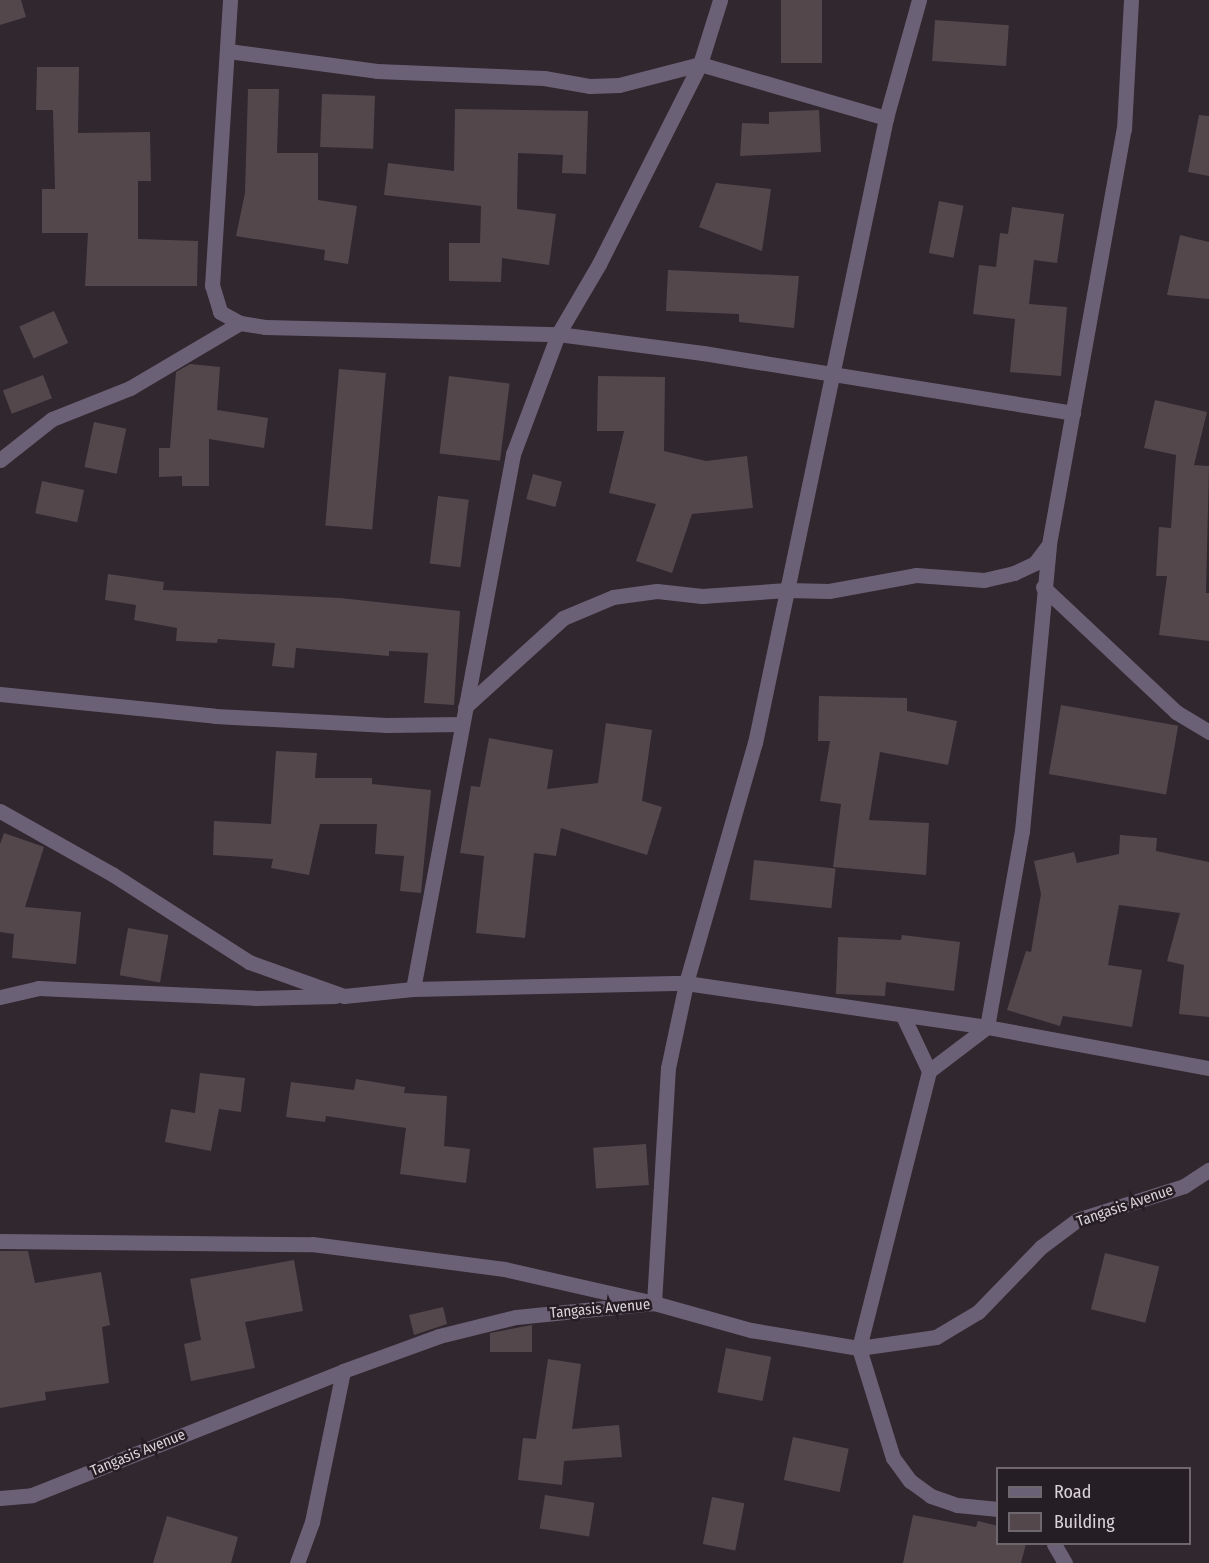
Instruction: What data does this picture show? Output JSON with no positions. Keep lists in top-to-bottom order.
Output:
{
  "streets": {
    "street": ["Tangasis Avenue"]
  },
  "legend": ["Road", "Building"]
}
